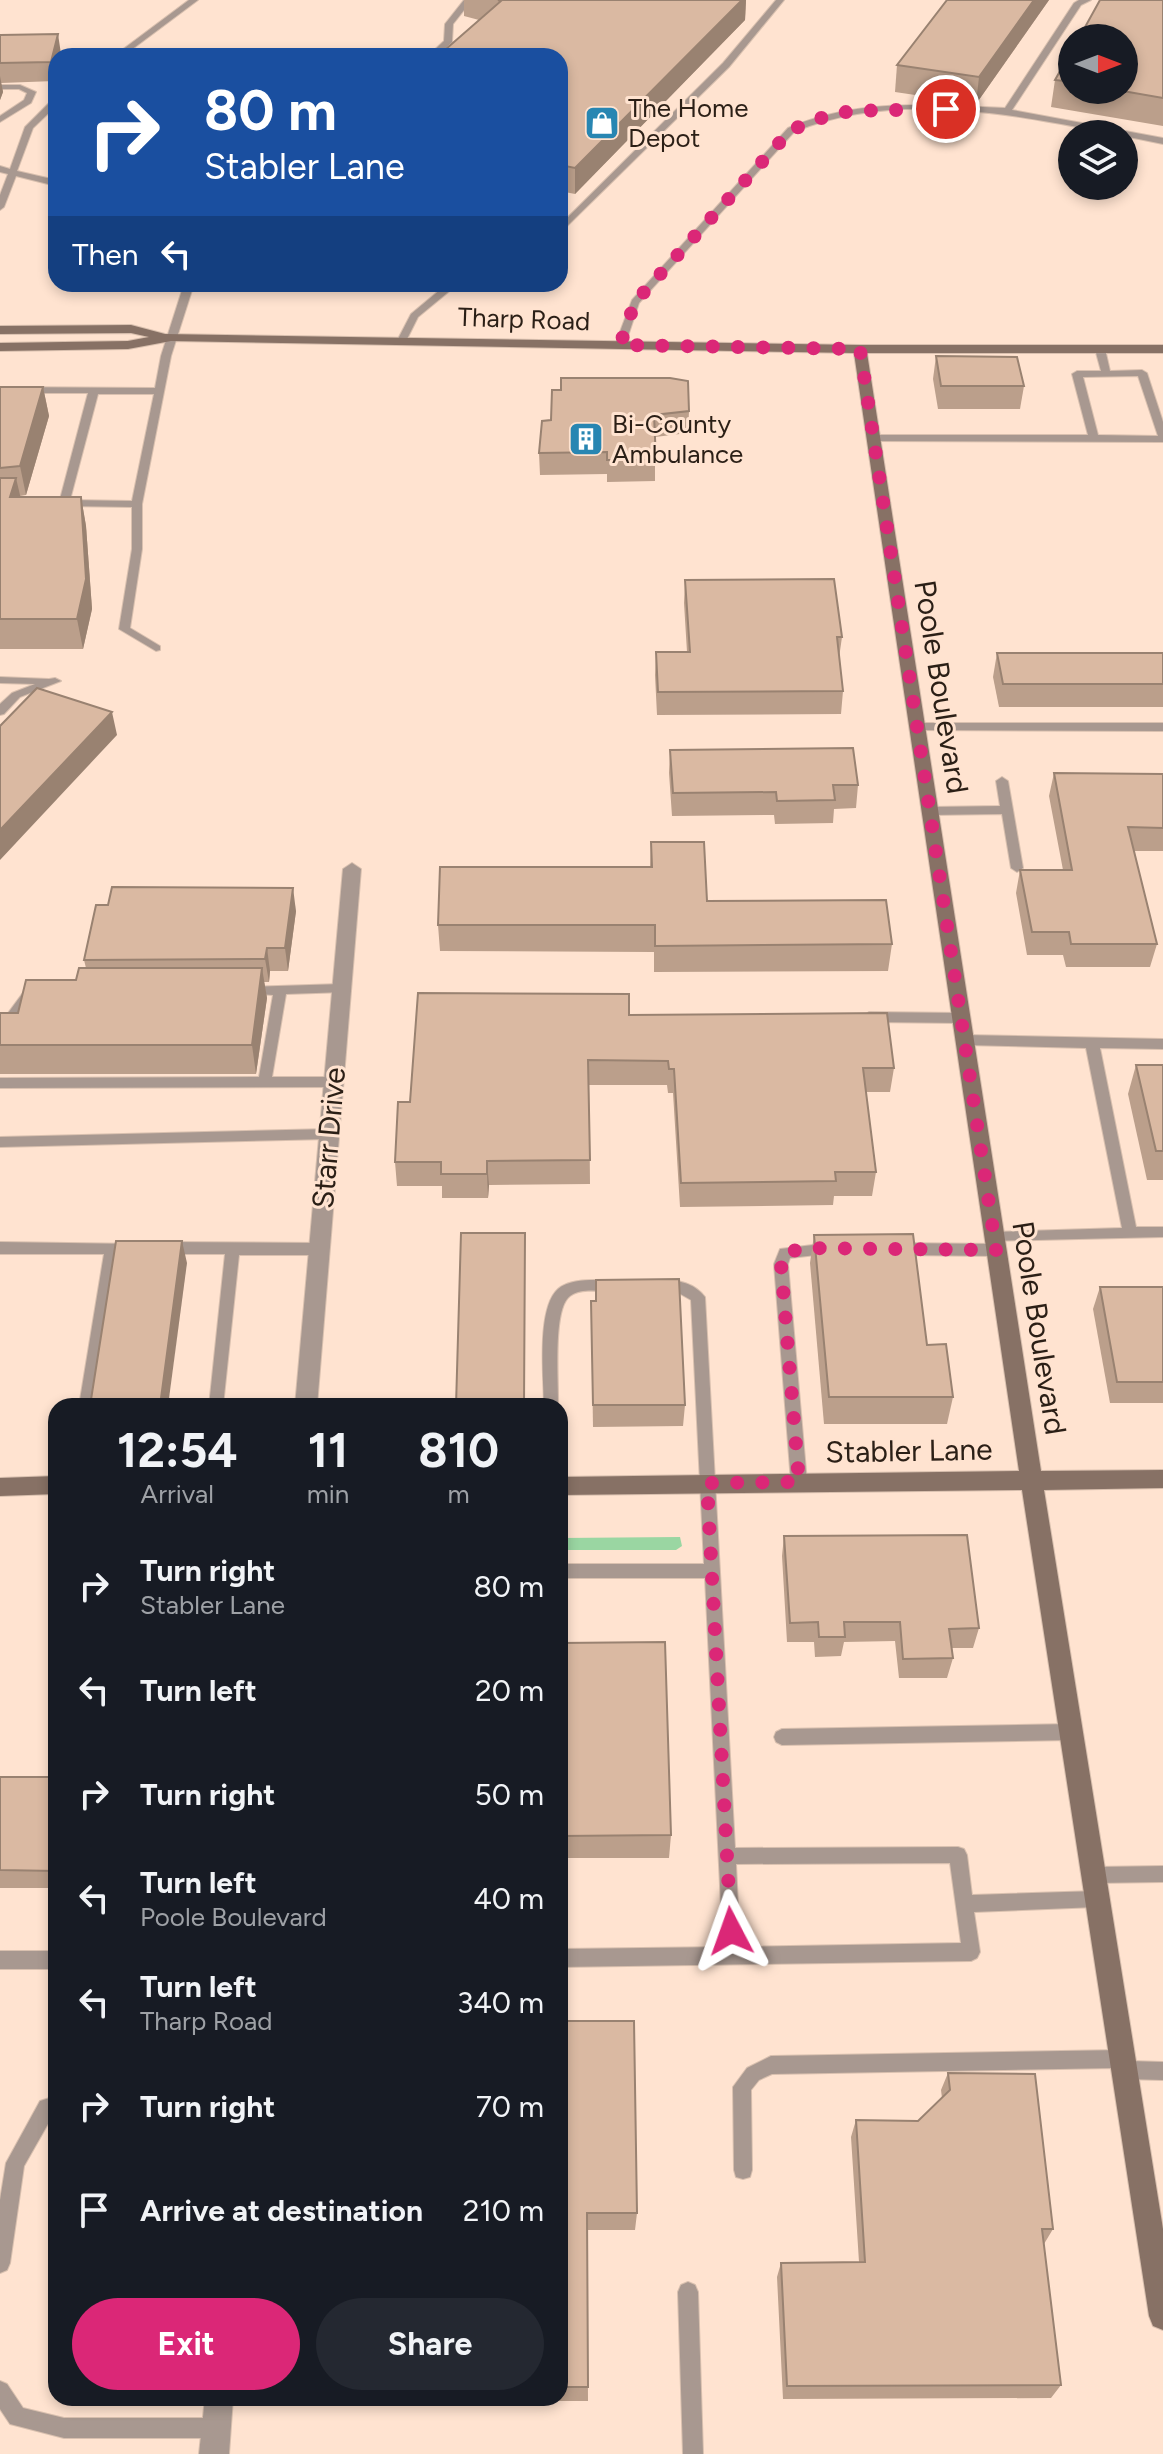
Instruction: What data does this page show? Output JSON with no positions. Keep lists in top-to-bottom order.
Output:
{
  "streets": {
    "street": [
      "Tharp Road",
      "Poole Boulevard",
      "Starr Drive",
      "Stabler Lane"
    ]
  },
  "crossings": [
    ["Tharp Road", "Poole Boulevard"],
    ["Poole Boulevard", "Stabler Lane"]
  ],
  "places": {
    "shop": ["The Home Depot"],
    "building": ["Bi-County Ambulance"]
  },
  "north": "right",
  "page": {
    "turn": ["80 m", "Stabler Lane"],
    "then": "Then",
    "eta": [
      "12:54",
      "Arrival",
      "11",
      "min",
      "810",
      "m"
    ],
    "list": [
      {
        "name": "Turn right",
        "note": "Stabler Lane",
        "value": "80 m"
      },
      {
        "name": "Turn left",
        "value": "20 m"
      },
      {
        "name": "Turn right",
        "value": "50 m"
      },
      {
        "name": "Turn left",
        "note": "Poole Boulevard",
        "value": "40 m"
      },
      {
        "name": "Turn left",
        "note": "Tharp Road",
        "value": "340 m"
      },
      {
        "name": "Turn right",
        "value": "70 m"
      },
      {
        "name": "Arrive at destination",
        "value": "210 m"
      }
    ],
    "buttons": ["Exit", "Share"]
  }
}
